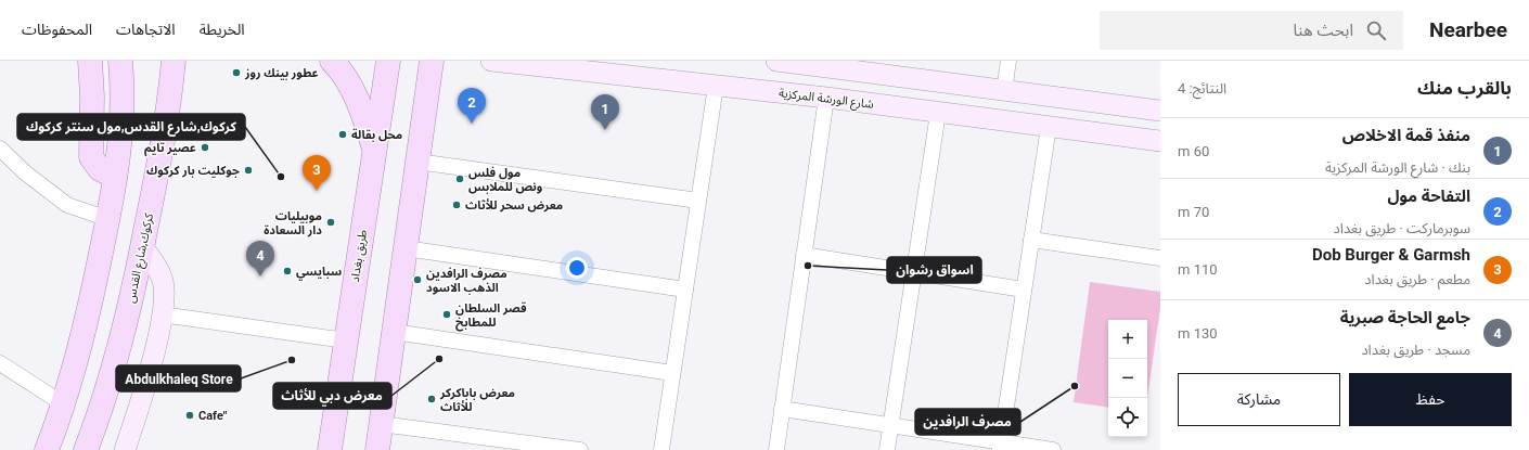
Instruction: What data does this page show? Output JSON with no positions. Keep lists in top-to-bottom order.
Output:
{
  "streets": {
    "main road": ["شارع الورشة المركزية", "طريق بغداد", "كركوك,شارع القدس"]
  },
  "places": [
    "عطور بينك روز",
    "محل بقالة",
    "عصير تايم",
    "جوكليت بار كركوك",
    "كركوك,شارع القدس,مول سنتر كركوك",
    "مول فلس ونص للملابس",
    "معرض سحر للأثاث",
    "موبيليات دار السعادة",
    "اسواق رشوان",
    "سبايسي",
    "مصرف الرافدين الذهب الاسود",
    "قصر السلطان للمطابخ",
    "معرض دبي للأثاث",
    "Abdulkhaleq Store",
    "مصرف الرافدين",
    "معرض باباكركر للأثاث",
    "Cafe\""
  ],
  "page": {
    "header": "Nearbee",
    "search": "ابحث هنا",
    "nav": ["الخريطة", "الاتجاهات", "المحفوظات"],
    "heading": ["بالقرب منك", "النتائج: 4"],
    "pins": [
      "2",
      "1",
      "3",
      "4"
    ],
    "list": [
      {
        "mark": "1",
        "name": "منفذ قمة الاخلاص",
        "note": "بنك · شارع الورشة المركزية",
        "value": "60 m"
      },
      {
        "mark": "2",
        "name": "التفاحة مول",
        "note": "سوبرماركت · طريق بغداد",
        "value": "70 m"
      },
      {
        "mark": "3",
        "name": "Dob Burger & Garmsh",
        "note": "مطعم · طريق بغداد",
        "value": "110 m"
      },
      {
        "mark": "4",
        "name": "جامع الحاجة صبرية",
        "note": "مسجد · طريق بغداد",
        "value": "130 m"
      }
    ],
    "map_buttons": ["+", "−"],
    "buttons": ["حفظ", "مشاركة"]
  }
}
